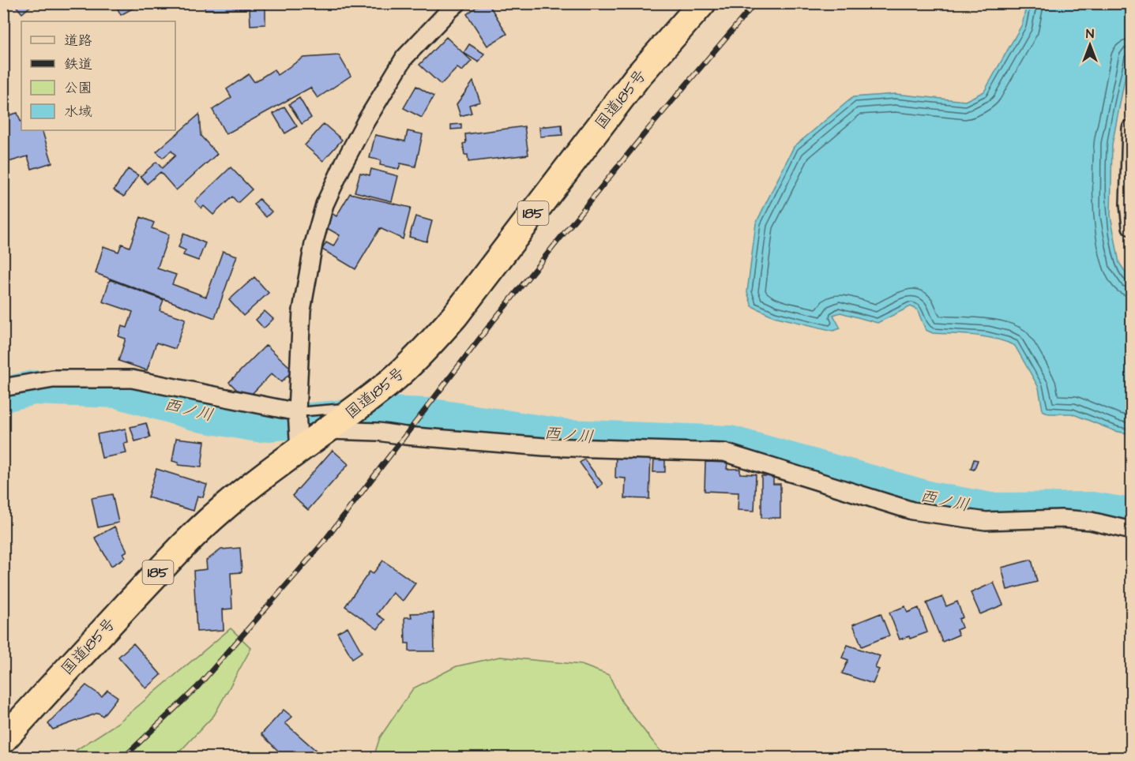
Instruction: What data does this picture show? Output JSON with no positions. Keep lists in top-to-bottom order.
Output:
{
  "streets": {
    "highway": ["国道185号", "185"]
  },
  "water": ["西ノ川"],
  "legend": [
    "道路",
    "鉄道",
    "公園",
    "水域"
  ],
  "north": "top"
}
